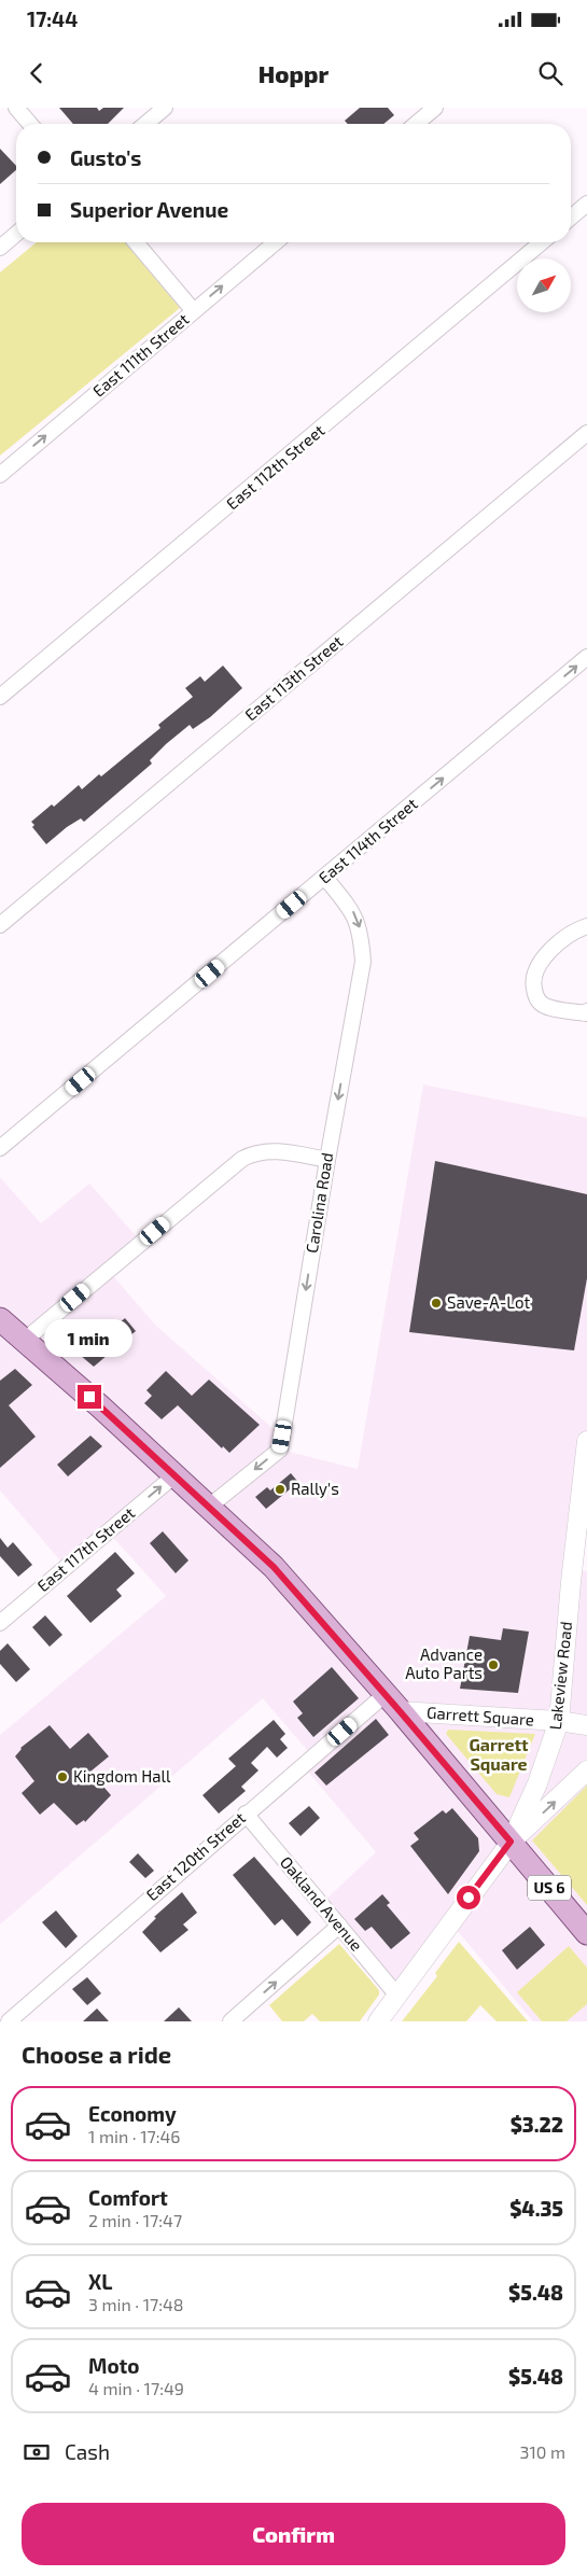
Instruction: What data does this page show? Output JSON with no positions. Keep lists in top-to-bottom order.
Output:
{
  "streets": {
    "main road": ["US 6"],
    "street": [
      "East 111th Street",
      "East 112th Street",
      "East 113th Street",
      "East 114th Street",
      "Carolina Road",
      "East 117th Street",
      "Lakeview Road",
      "Garrett Square",
      "East 120th Street",
      "Oakland Avenue"
    ]
  },
  "crossings": [
    ["East 114th Street", "Carolina Road"],
    ["Carolina Road", "US 6"],
    ["East 117th Street", "US 6"],
    ["Lakeview Road", "Garrett Square"],
    ["Lakeview Road", "US 6"],
    ["Lakeview Road", "Oakland Avenue"],
    ["Garrett Square", "US 6"],
    ["East 120th Street", "US 6"],
    ["East 120th Street", "Oakland Avenue"]
  ],
  "one_way": [
    "East 111th Street",
    "East 114th Street",
    "Carolina Road",
    "East 117th Street"
  ],
  "districts": ["Garrett Square"],
  "places": [
    "Save-A-Lot",
    "Rally's",
    "Advance Auto Parts",
    "Kingdom Hall"
  ],
  "north": "top right",
  "page": {
    "status": "17:44",
    "header": "Hoppr",
    "banner": ["Gusto's", "Superior Avenue"],
    "bubble": "1 min",
    "heading": "Choose a ride",
    "list": [
      {
        "name": "Economy",
        "note": "1 min · 17:46",
        "value": "$3.22"
      },
      {
        "name": "Comfort",
        "note": "2 min · 17:47",
        "value": "$4.35"
      },
      {
        "name": "XL",
        "note": "3 min · 17:48",
        "value": "$5.48"
      },
      {
        "name": "Moto",
        "note": "4 min · 17:49",
        "value": "$5.48"
      }
    ],
    "pay": ["Cash", "310 m"],
    "buttons": "Confirm"
  }
}
